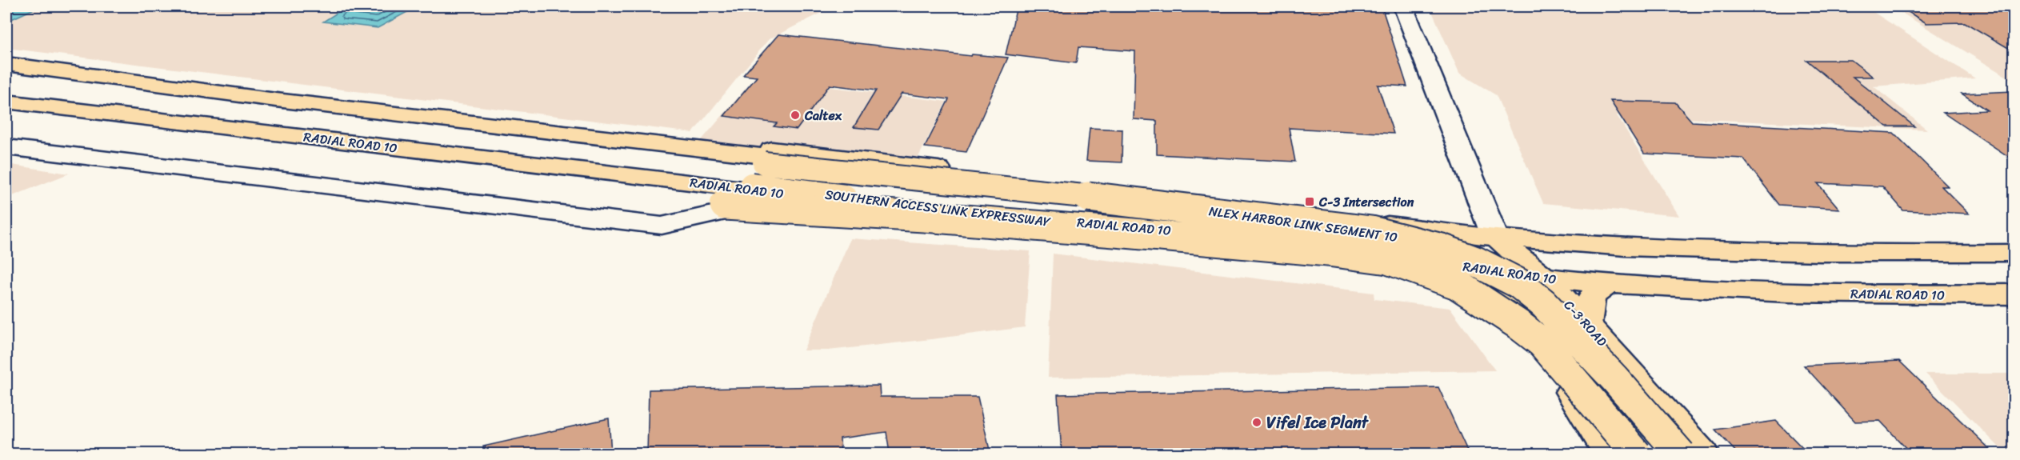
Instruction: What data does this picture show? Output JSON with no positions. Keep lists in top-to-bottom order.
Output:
{
  "streets": {
    "main road": [
      "RADIAL ROAD 10",
      "SOUTHERN ACCESS LINK EXPRESSWAY",
      "NLEX HARBOR LINK SEGMENT 10",
      "C-3 ROAD"
    ]
  },
  "crossings": [
    ["RADIAL ROAD 10", "C-3 ROAD"],
    ["SOUTHERN ACCESS LINK EXPRESSWAY", "NLEX HARBOR LINK SEGMENT 10"]
  ],
  "places": {
    "other": ["Caltex", "Vifel Ice Plant"],
    "transit": ["C-3 Intersection"]
  }
}
